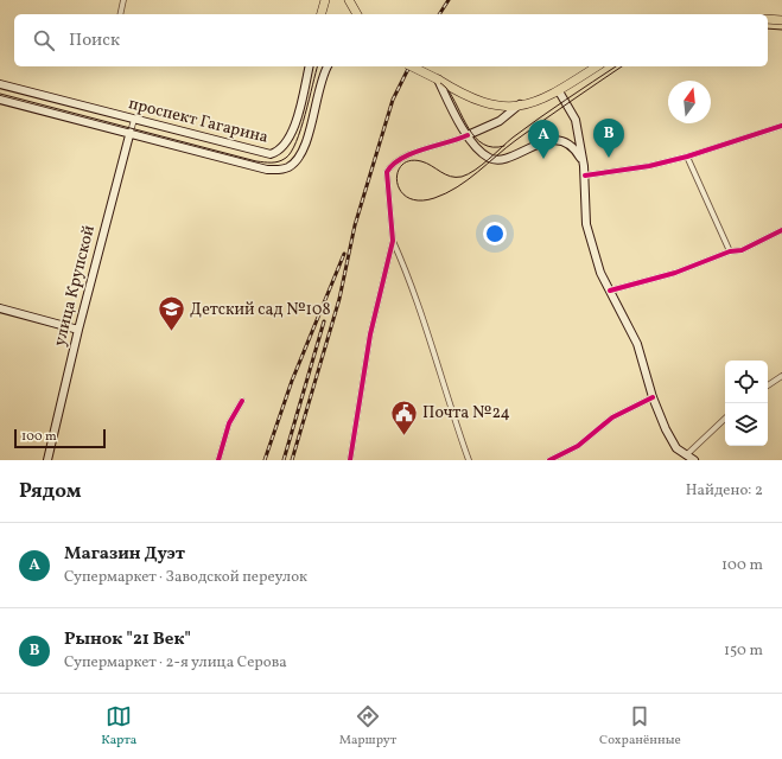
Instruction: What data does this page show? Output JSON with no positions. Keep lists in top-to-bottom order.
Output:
{
  "streets": {
    "main road": ["проспект Гагарина", "улица Крупской"]
  },
  "crossings": [
    ["проспект Гагарина", "улица Крупской"]
  ],
  "places": {
    "school or university": ["Детский сад №108"],
    "public building": ["Почта №24"]
  },
  "scale_bar": "100 m",
  "north": "top",
  "page": {
    "search": "Поиск",
    "pins": ["B", "A"],
    "scale": "100 m",
    "heading": ["Рядом", "Найдено: 2"],
    "list": [
      {
        "mark": "A",
        "name": "Магазин Дуэт",
        "note": "Супермаркет · Заводской переулок",
        "value": "100 m"
      },
      {
        "mark": "B",
        "name": "Рынок \"21 Век\"",
        "note": "Супермаркет · 2-я улица Серова",
        "value": "150 m"
      }
    ],
    "nav": ["Карта", "Маршрут", "Сохранённые"]
  }
}
